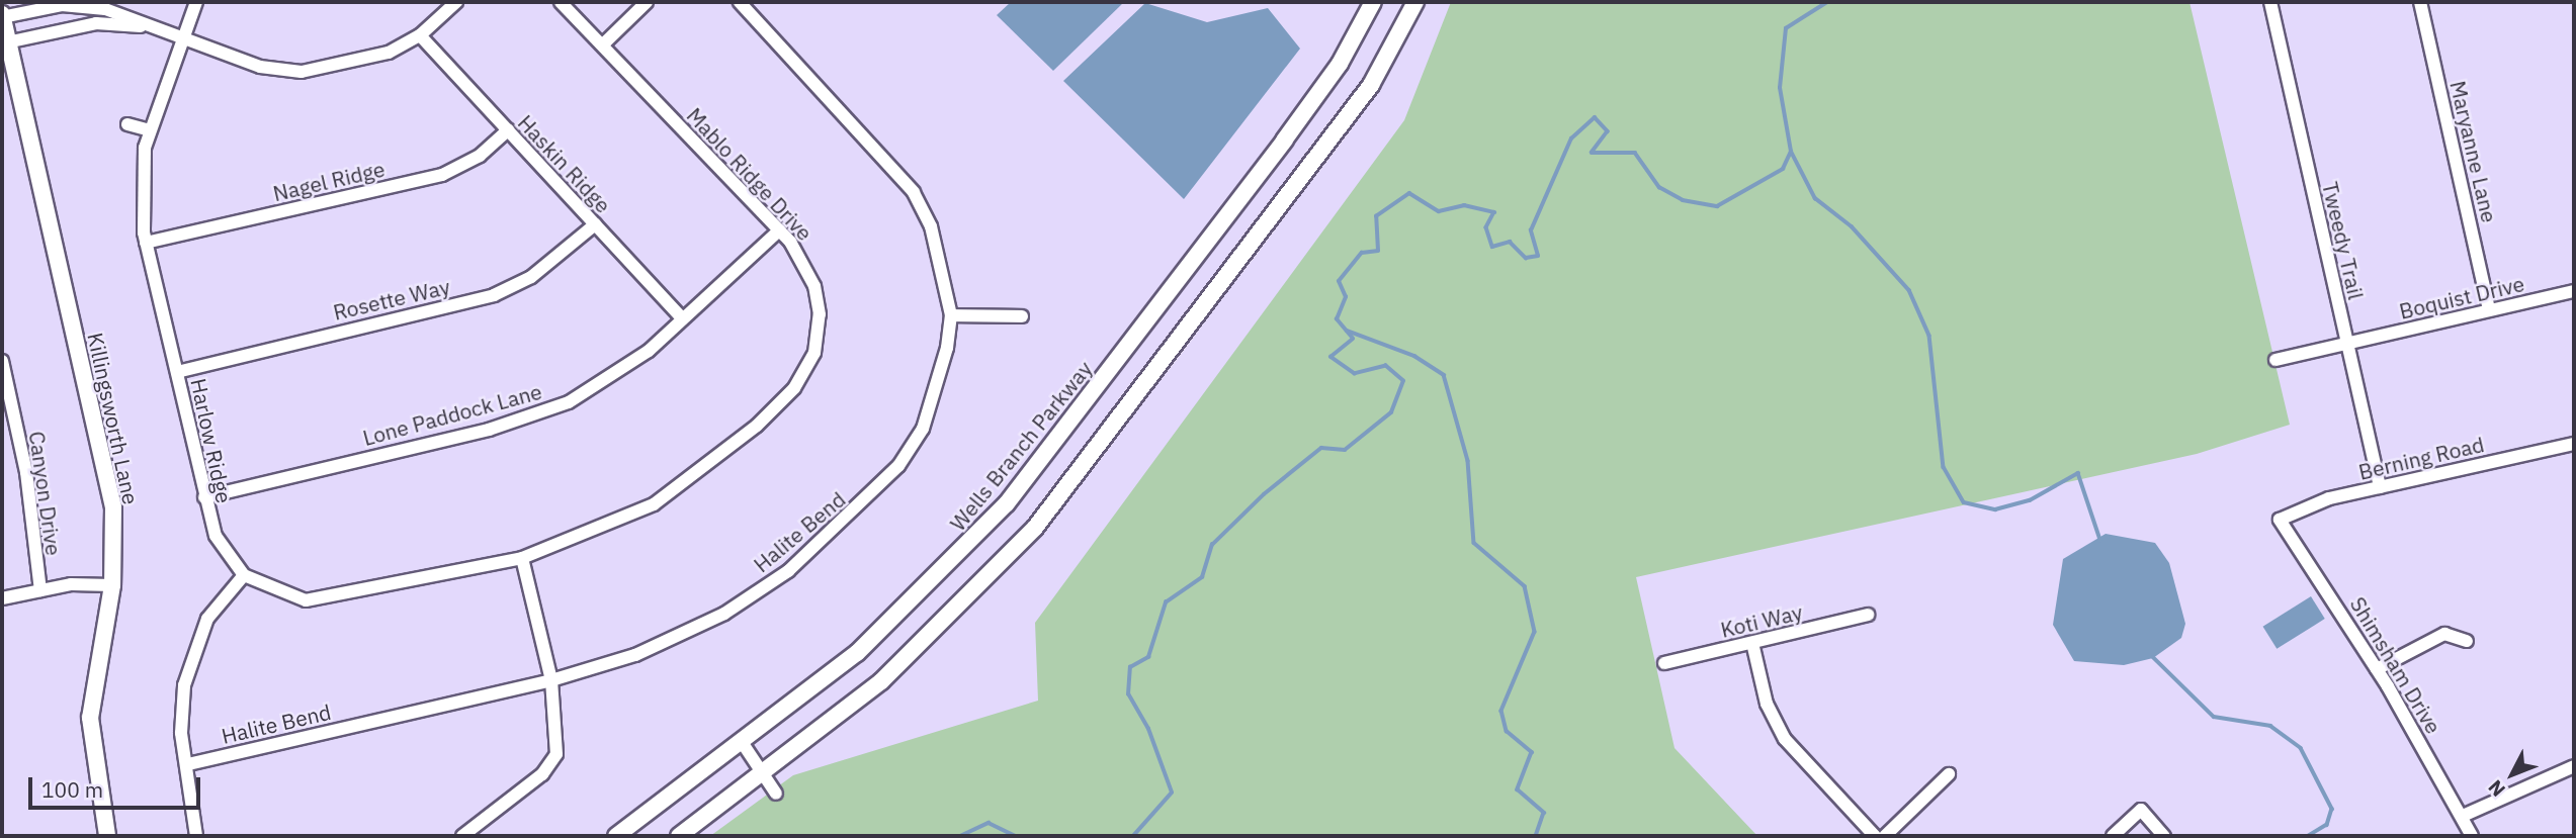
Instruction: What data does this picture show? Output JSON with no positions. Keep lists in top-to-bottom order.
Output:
{
  "streets": {
    "street": [
      "Maryanne Lane",
      "Haskin Ridge",
      "Mablo Ridge Drive",
      "Nagel Ridge",
      "Tweedy Trail",
      "Boquist Drive",
      "Rosette Way",
      "Lone Paddock Lane",
      "Killingsworth Lane",
      "Harlow Ridge",
      "Wells Branch Parkway",
      "Berning Road",
      "Canyon Drive",
      "Halite Bend",
      "Koti Way",
      "Shimsham Drive"
    ]
  },
  "crossings": [
    ["Maryanne Lane", "Boquist Drive"],
    ["Haskin Ridge", "Nagel Ridge"],
    ["Haskin Ridge", "Rosette Way"],
    ["Haskin Ridge", "Lone Paddock Lane"],
    ["Mablo Ridge Drive", "Lone Paddock Lane"],
    ["Mablo Ridge Drive", "Harlow Ridge"],
    ["Nagel Ridge", "Harlow Ridge"],
    ["Tweedy Trail", "Boquist Drive"],
    ["Tweedy Trail", "Berning Road"],
    ["Rosette Way", "Harlow Ridge"],
    ["Lone Paddock Lane", "Harlow Ridge"],
    ["Berning Road", "Shimsham Drive"]
  ],
  "scale_bar": "100 m",
  "north": "bottom left"
}
